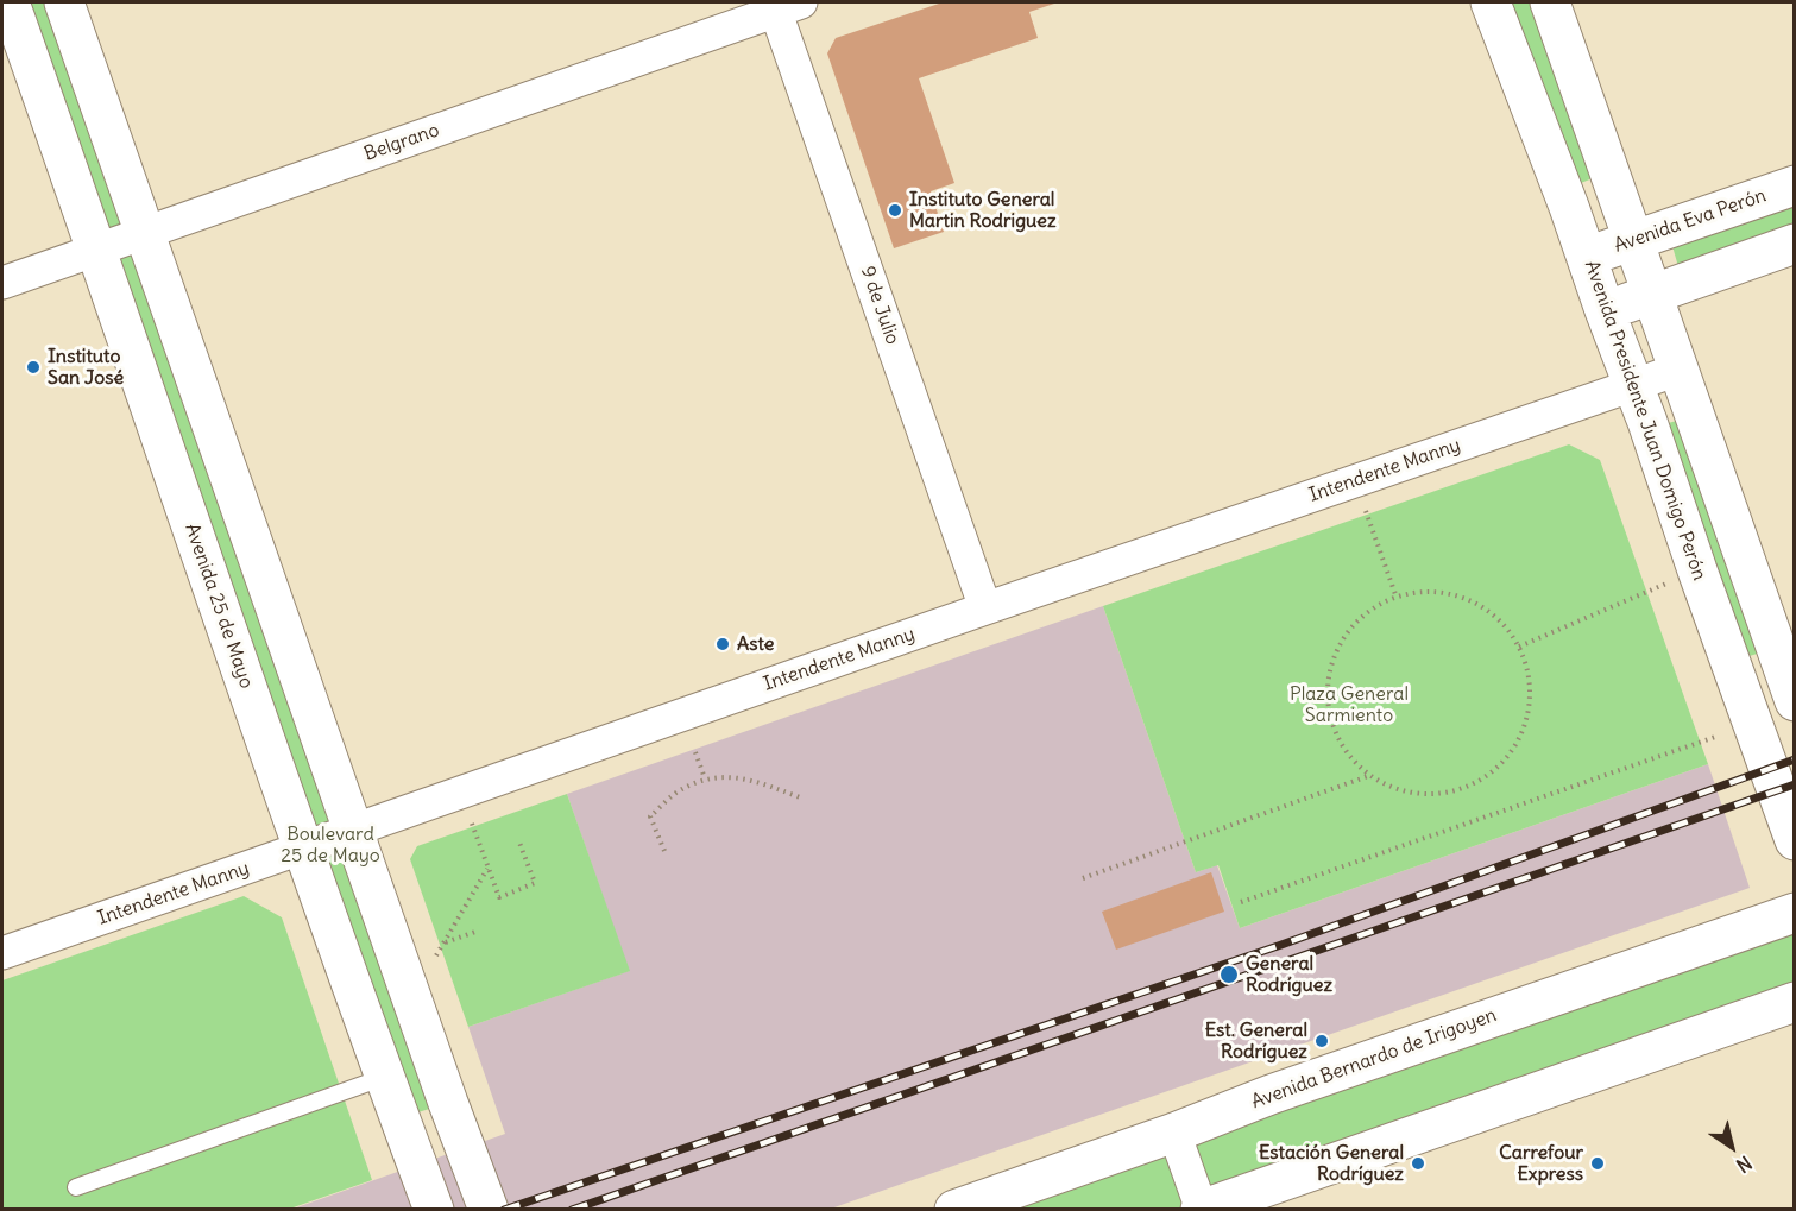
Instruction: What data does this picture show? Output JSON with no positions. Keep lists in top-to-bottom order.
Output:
{
  "streets": {
    "main road": [
      "Avenida Eva Perón",
      "Avenida Presidente Juan Domigo Perón",
      "Avenida 25 de Mayo",
      "Avenida Bernardo de Irigoyen"
    ],
    "street": ["Belgrano", "9 de Julio", "Intendente Manny"]
  },
  "crossings": [
    ["Belgrano", "9 de Julio"],
    ["Belgrano", "Avenida 25 de Mayo"],
    ["Avenida Eva Perón", "Avenida Presidente Juan Domigo Perón"],
    ["9 de Julio", "Intendente Manny"],
    ["Avenida Presidente Juan Domigo Perón", "Intendente Manny"],
    ["Intendente Manny", "Avenida 25 de Mayo"]
  ],
  "parks": ["Plaza General Sarmiento", "Boulevard 25 de Mayo"],
  "places": [
    "Instituto General Martin Rodriguez",
    "Instituto San José",
    "Aste",
    "General Rodríguez",
    "Est. General Rodríguez",
    "Estación General Rodríguez",
    "Carrefour Express"
  ],
  "north": "bottom right"
}
